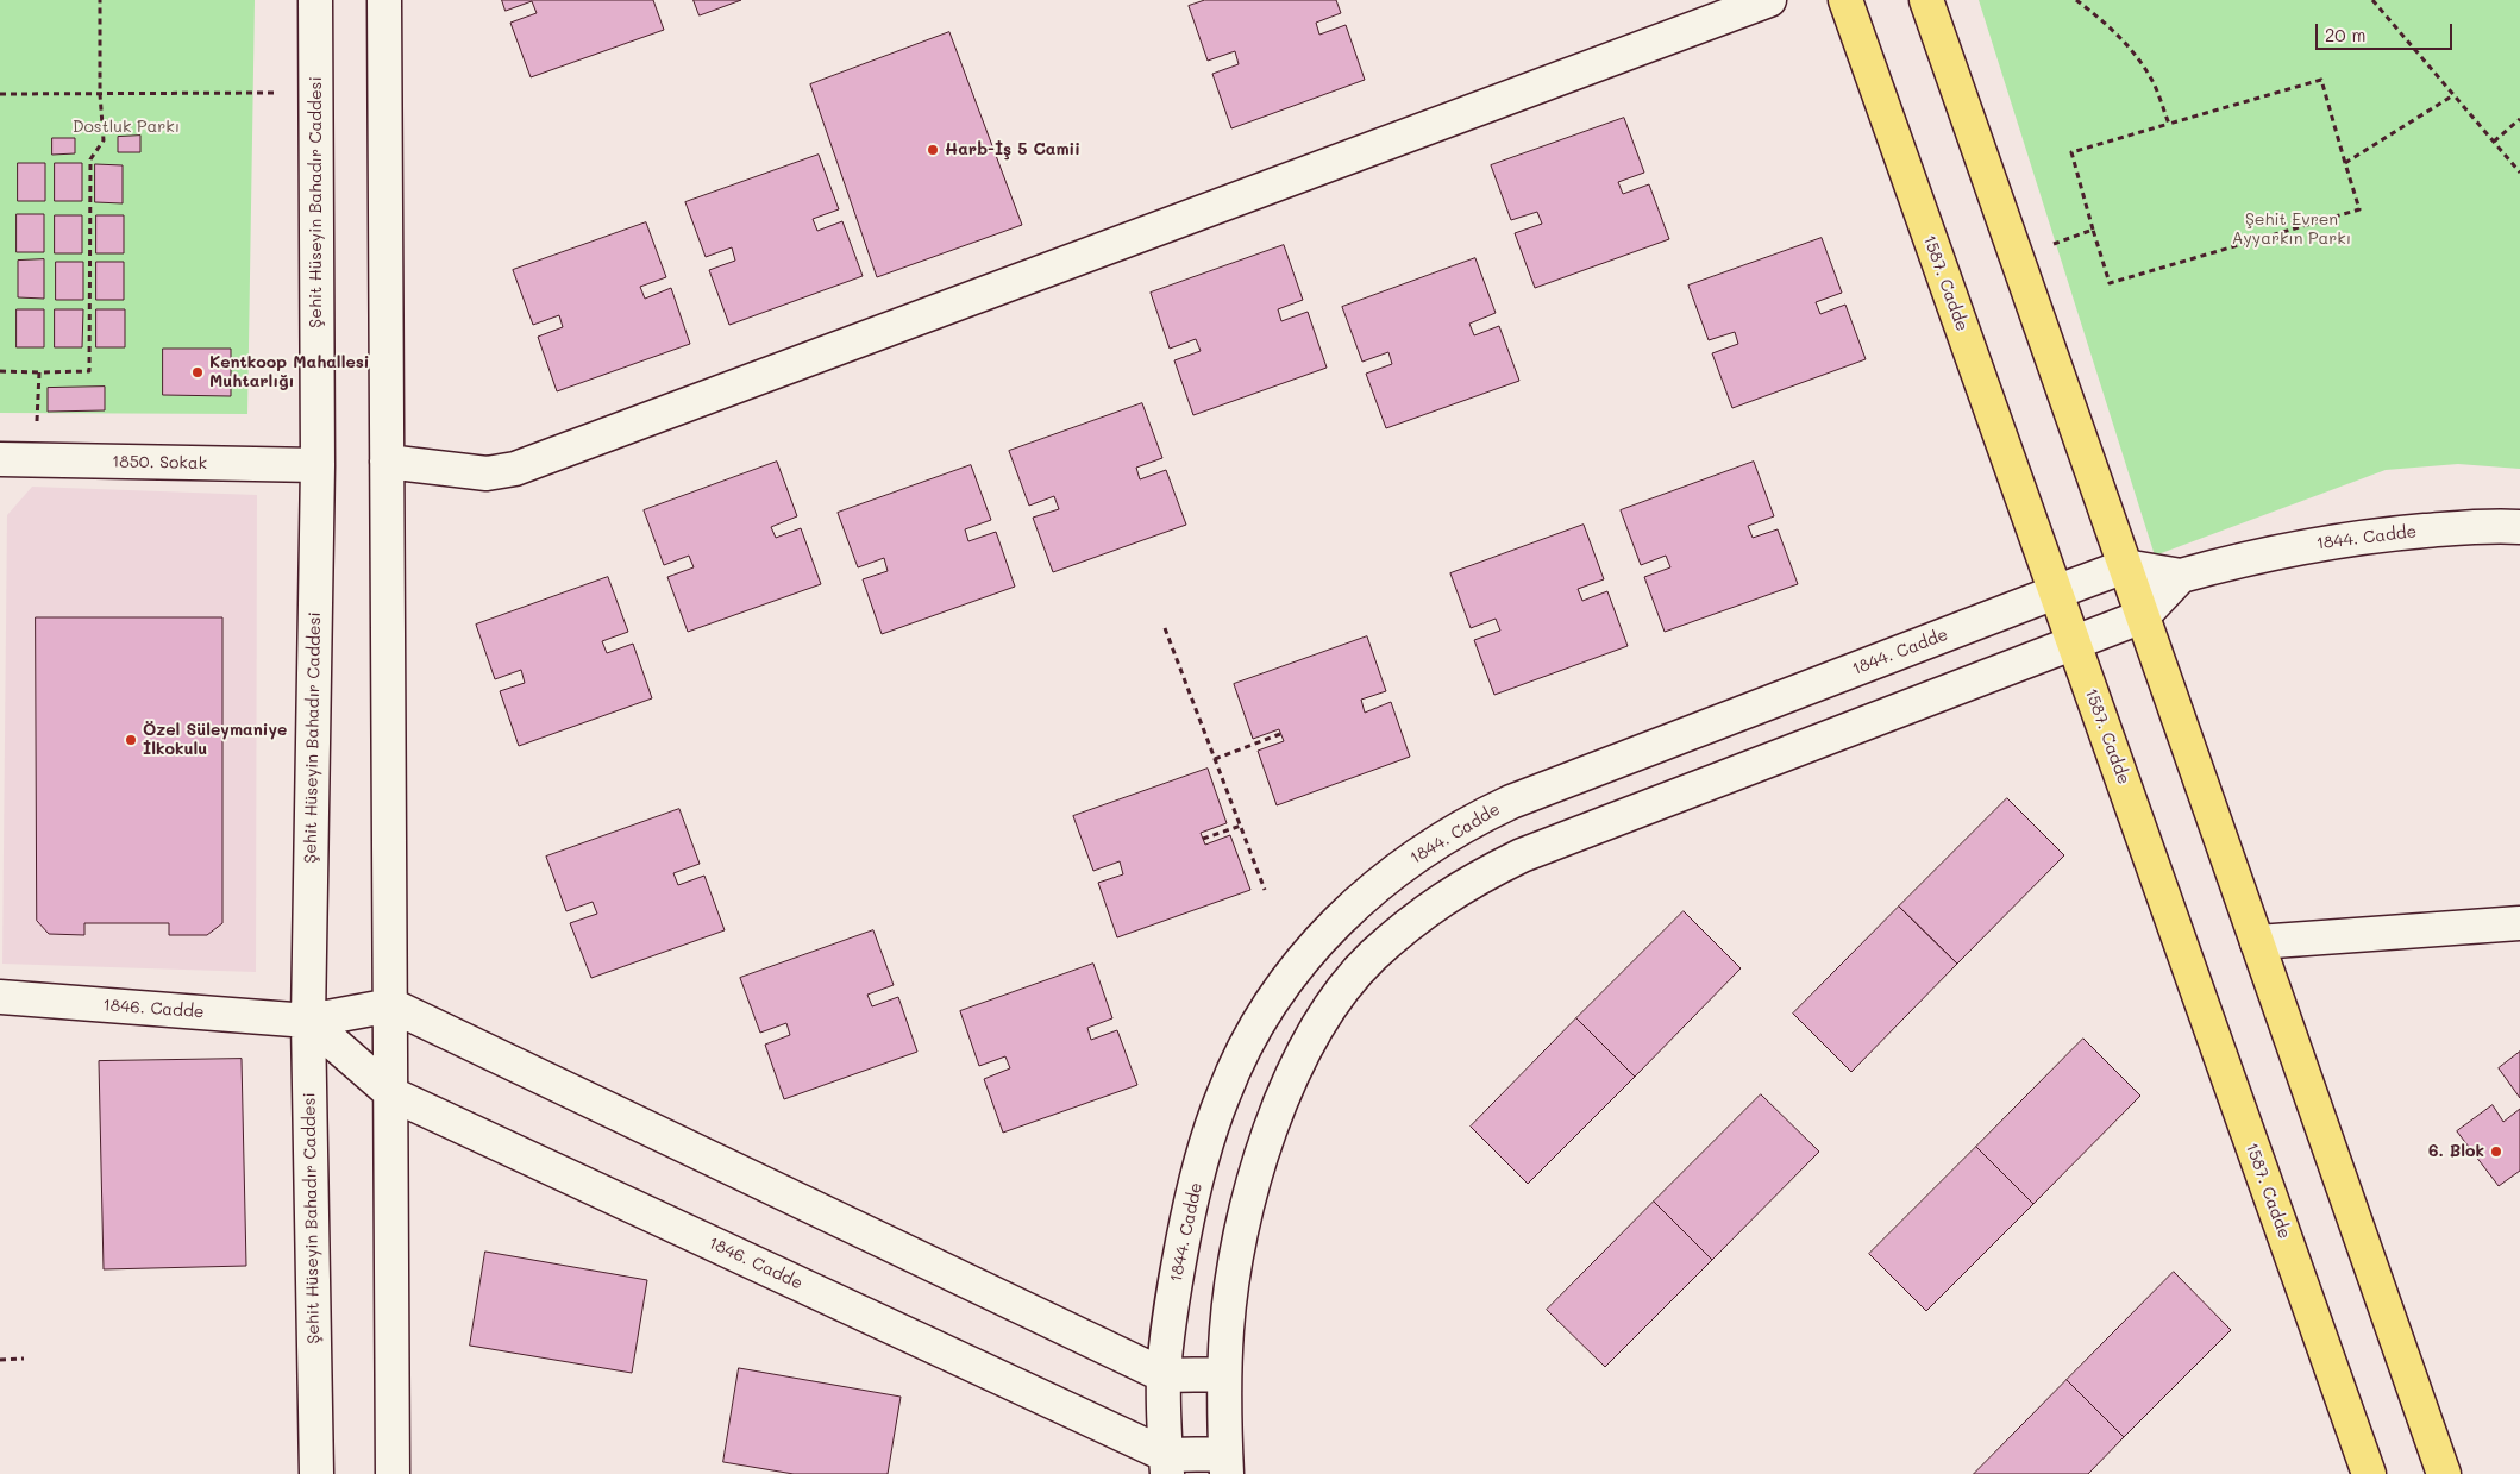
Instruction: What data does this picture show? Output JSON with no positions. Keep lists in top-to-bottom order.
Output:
{
  "streets": {
    "main road": ["1587. Cadde"],
    "street": [
      "Şehit Hüseyin Bahadır Caddesi",
      "1850. Sokak",
      "1844. Cadde",
      "1846. Cadde"
    ]
  },
  "crossings": [
    ["Şehit Hüseyin Bahadır Caddesi", "1850. Sokak"],
    ["Şehit Hüseyin Bahadır Caddesi", "1846. Cadde"],
    ["1587. Cadde", "1844. Cadde"],
    ["1844. Cadde", "1846. Cadde"]
  ],
  "parks": ["Dostluk Parkı", "Şehit Evren Ayyarkın Parkı"],
  "places": [
    "Harb-İş 5 Camii",
    "Kentkoop Mahallesi Muhtarlığı",
    "Özel Süleymaniye İlkokulu",
    "6. Blok"
  ],
  "scale_bar": "20 m"
}
